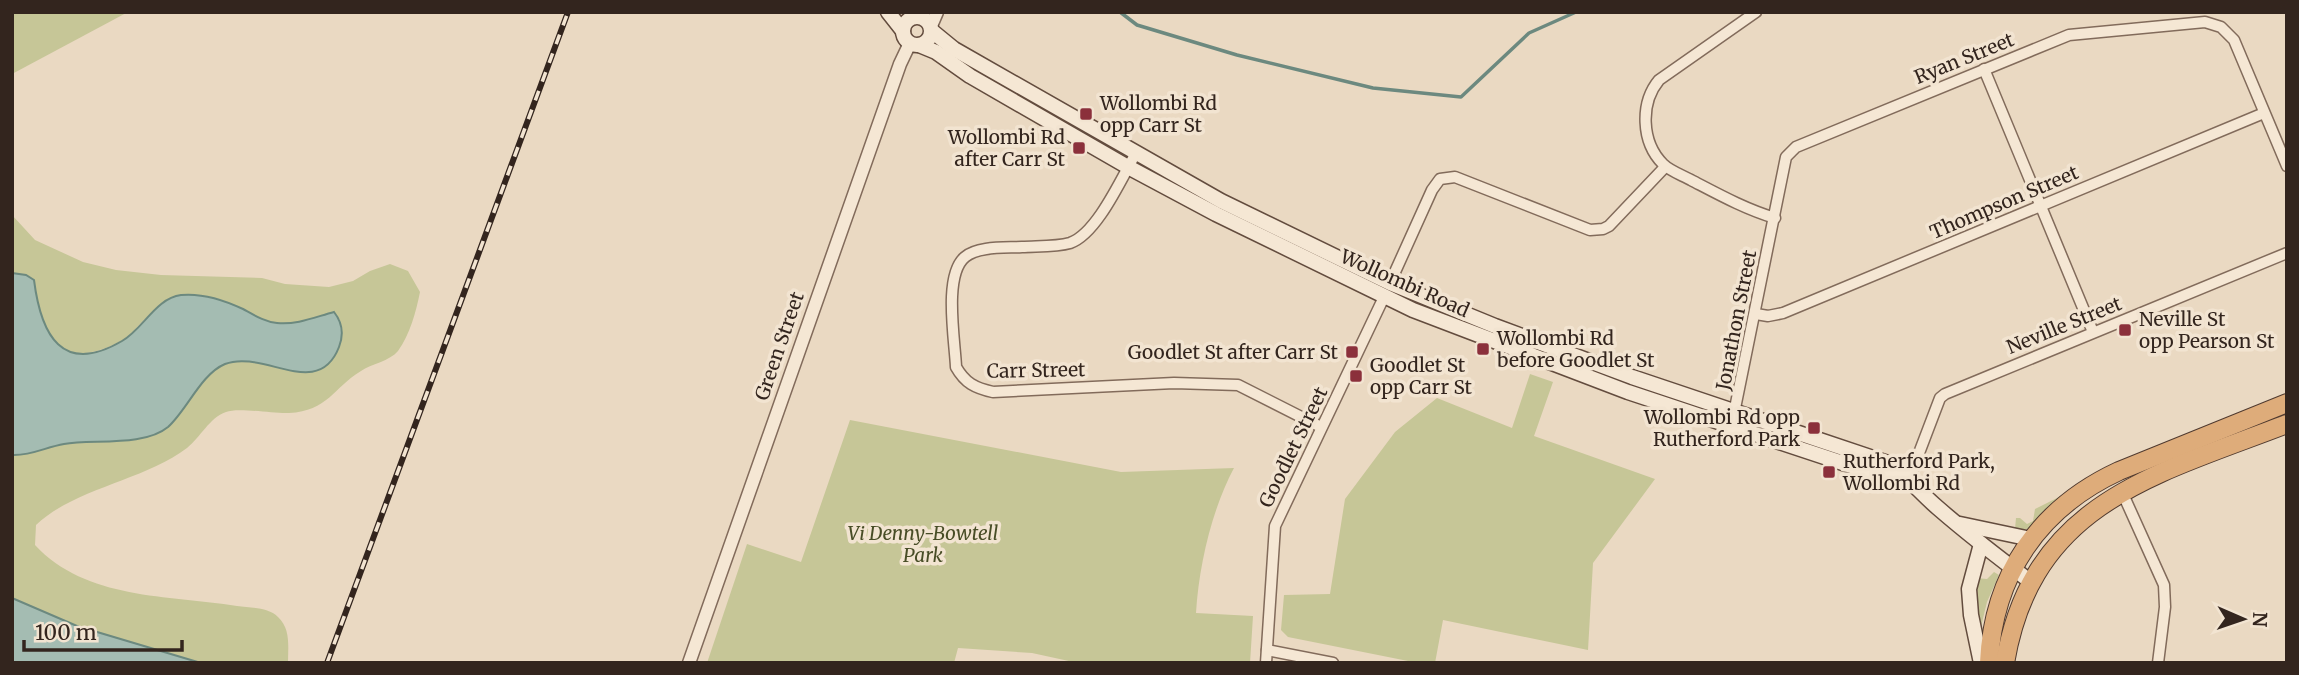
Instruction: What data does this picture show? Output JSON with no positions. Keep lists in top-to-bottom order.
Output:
{
  "streets": {
    "main road": ["Wollombi Road"],
    "street": [
      "Ryan Street",
      "Thompson Street",
      "Jonathon Street",
      "Neville Street",
      "Green Street",
      "Carr Street",
      "Goodlet Street"
    ]
  },
  "crossings": [
    ["Ryan Street", "Thompson Street"],
    ["Ryan Street", "Jonathon Street"],
    ["Thompson Street", "Jonathon Street"],
    ["Wollombi Road", "Jonathon Street"],
    ["Wollombi Road", "Neville Street"],
    ["Wollombi Road", "Green Street"],
    ["Wollombi Road", "Carr Street"],
    ["Wollombi Road", "Goodlet Street"],
    ["Carr Street", "Goodlet Street"]
  ],
  "parks": ["Vi Denny-Bowtell Park"],
  "places": {
    "transit": [
      "Wollombi Rd opp Carr St",
      "Wollombi Rd after Carr St",
      "Neville St opp Pearson St",
      "Wollombi Rd before Goodlet St",
      "Goodlet St after Carr St",
      "Goodlet St opp Carr St",
      "Wollombi Rd opp Rutherford Park",
      "Rutherford Park, Wollombi Rd"
    ]
  },
  "scale_bar": "100 m",
  "north": "right"
}
